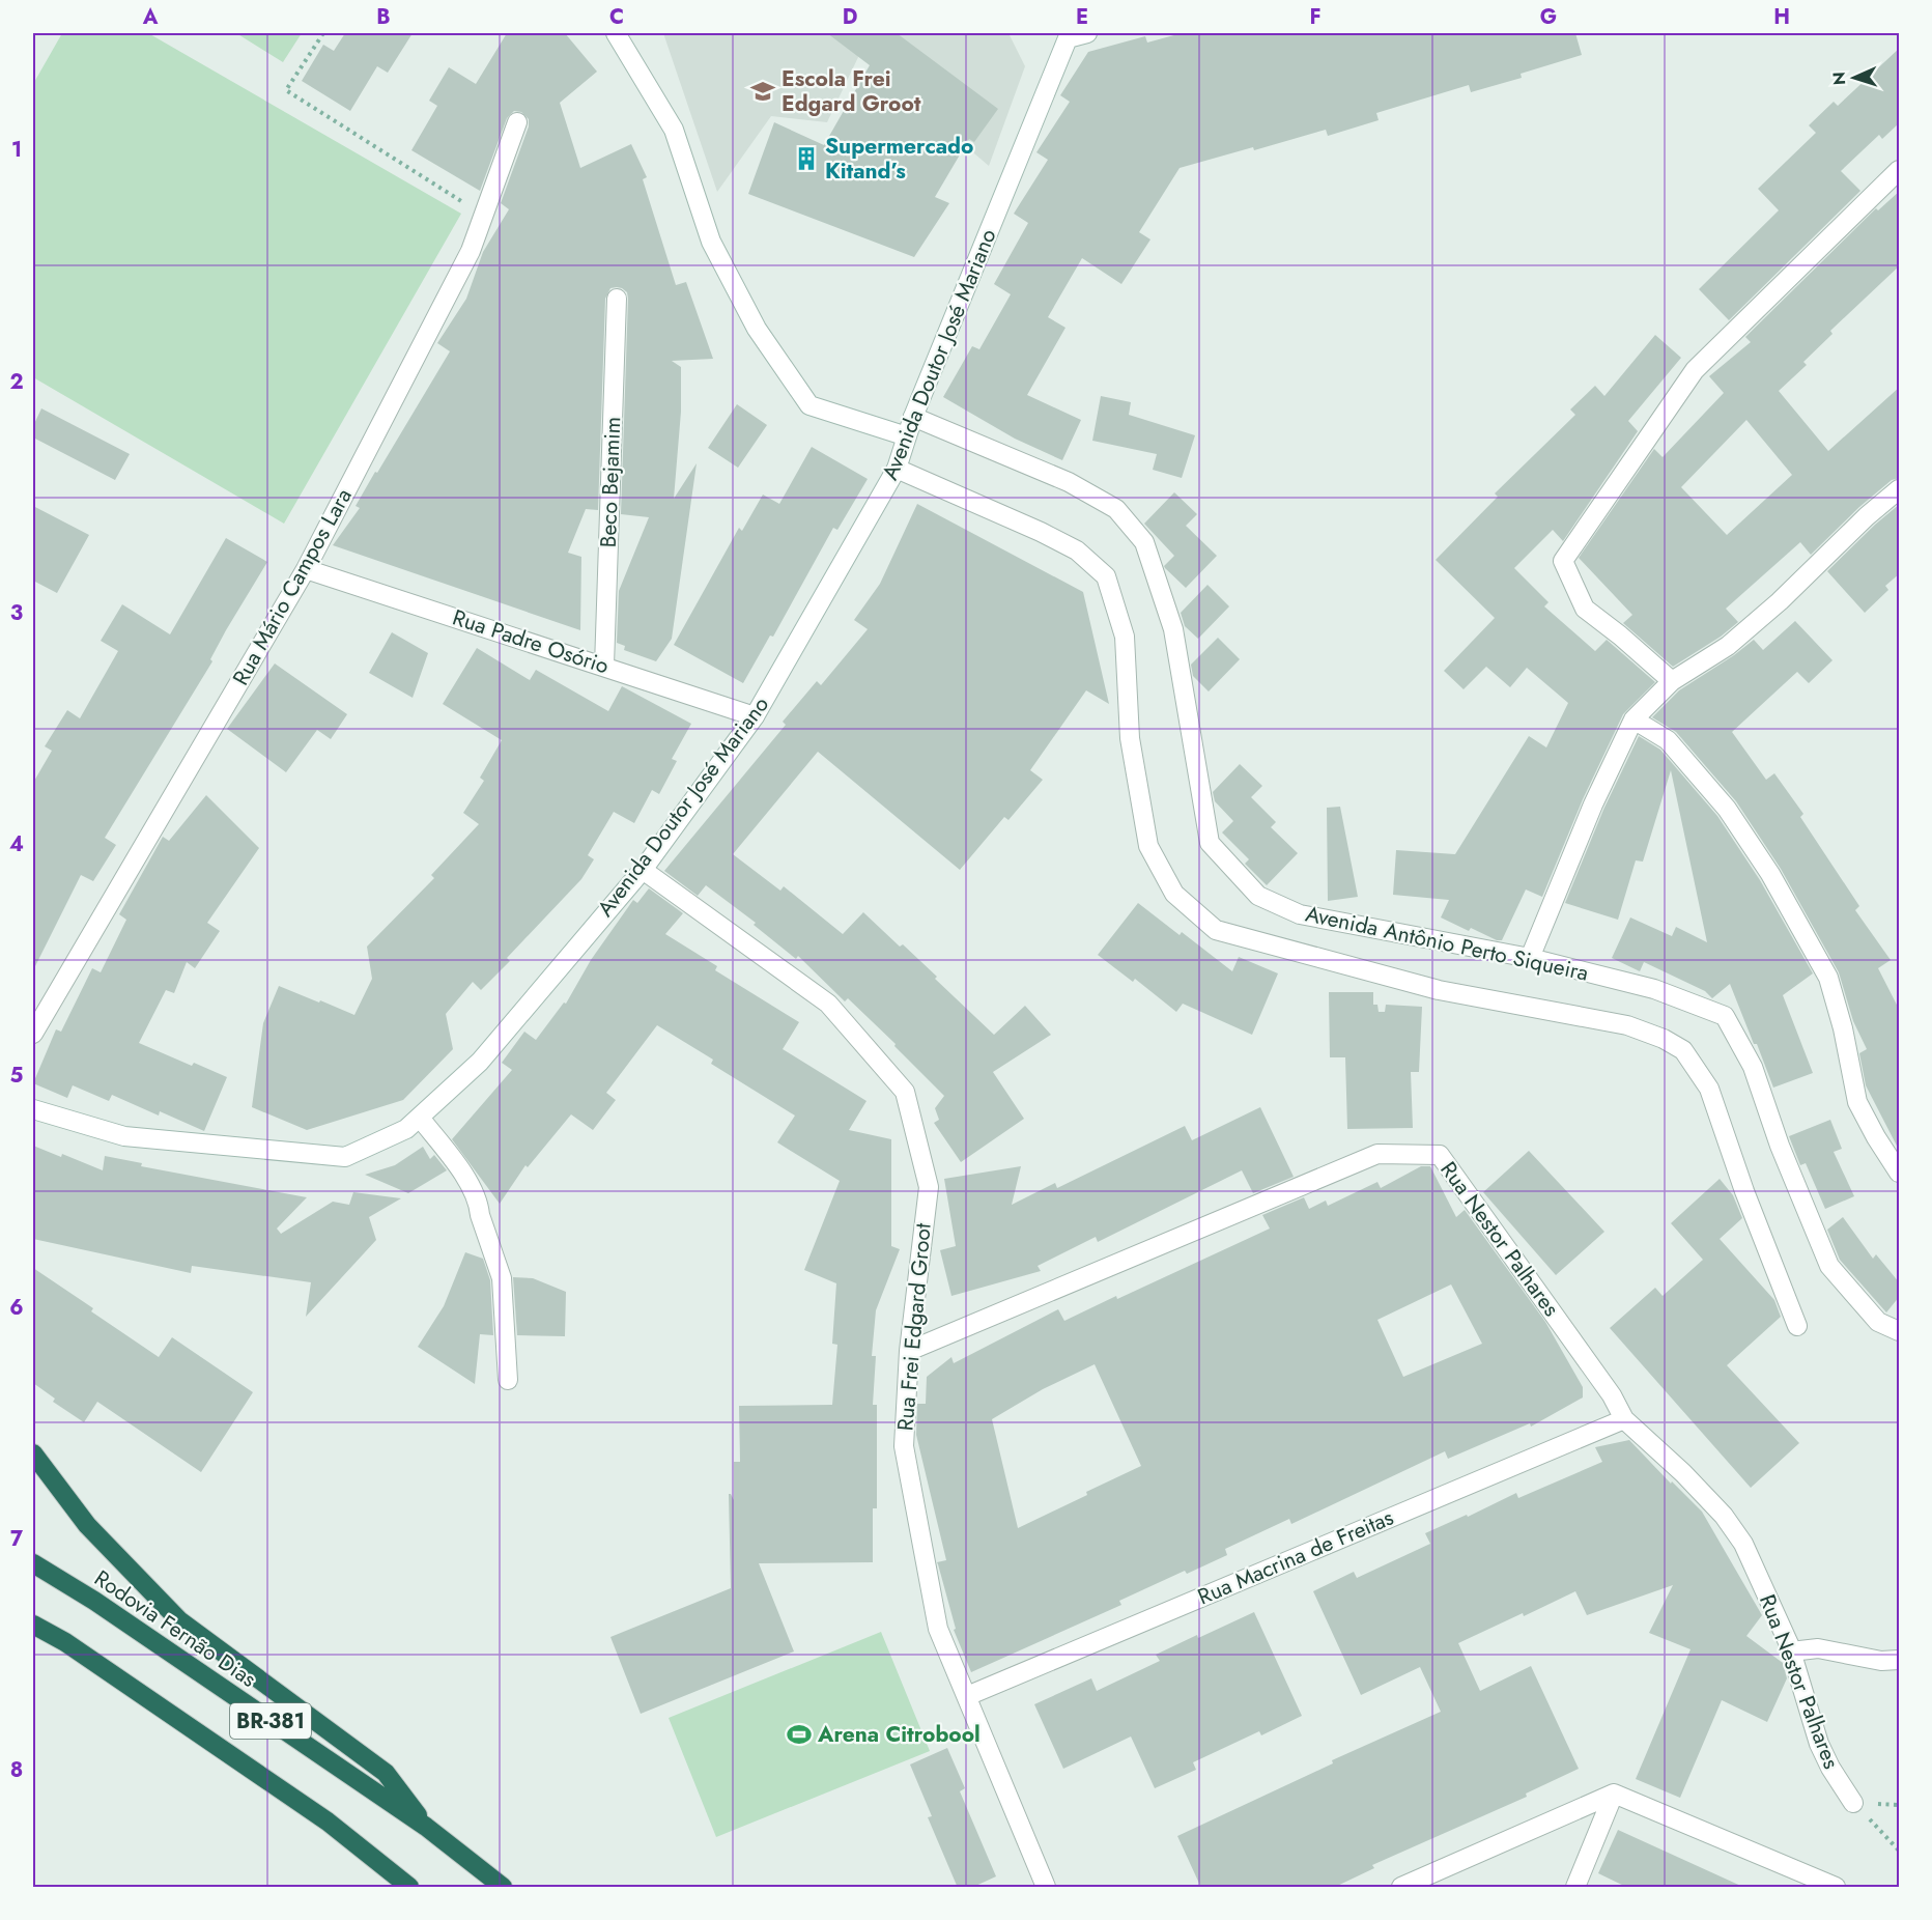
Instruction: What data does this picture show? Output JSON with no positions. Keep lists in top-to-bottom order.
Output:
{
  "streets": {
    "highway": ["Rodovia Fernão Dias", "BR-381"],
    "street": [
      "Avenida Doutor José Mariano",
      "Beco Bejamim",
      "Rua Mário Campos Lara",
      "Rua Padre Osório",
      "Avenida Antônio Perto Siqueira",
      "Rua Nestor Palhares",
      "Rua Frei Edgard Groot",
      "Rua Macrina de Freitas"
    ]
  },
  "crossings": [
    ["Avenida Doutor José Mariano", "Rua Padre Osório"],
    ["Avenida Doutor José Mariano", "Avenida Antônio Perto Siqueira"],
    ["Avenida Doutor José Mariano", "Rua Frei Edgard Groot"],
    ["Beco Bejamim", "Rua Padre Osório"],
    ["Rua Mário Campos Lara", "Rua Padre Osório"],
    ["Rua Nestor Palhares", "Rua Frei Edgard Groot"],
    ["Rua Nestor Palhares", "Rua Macrina de Freitas"],
    ["Rua Frei Edgard Groot", "Rua Macrina de Freitas"]
  ],
  "places": {
    "school or university": ["Escola Frei Edgard Groot"],
    "building": ["Supermercado Kitand’s"],
    "sports": ["Arena Citrobool"]
  },
  "north": "left",
  "grid": {
    "columns": [
      "A",
      "B",
      "C",
      "D",
      "E",
      "F",
      "G",
      "H"
    ],
    "rows": [
      "1",
      "2",
      "3",
      "4",
      "5",
      "6",
      "7",
      "8"
    ]
  }
}
